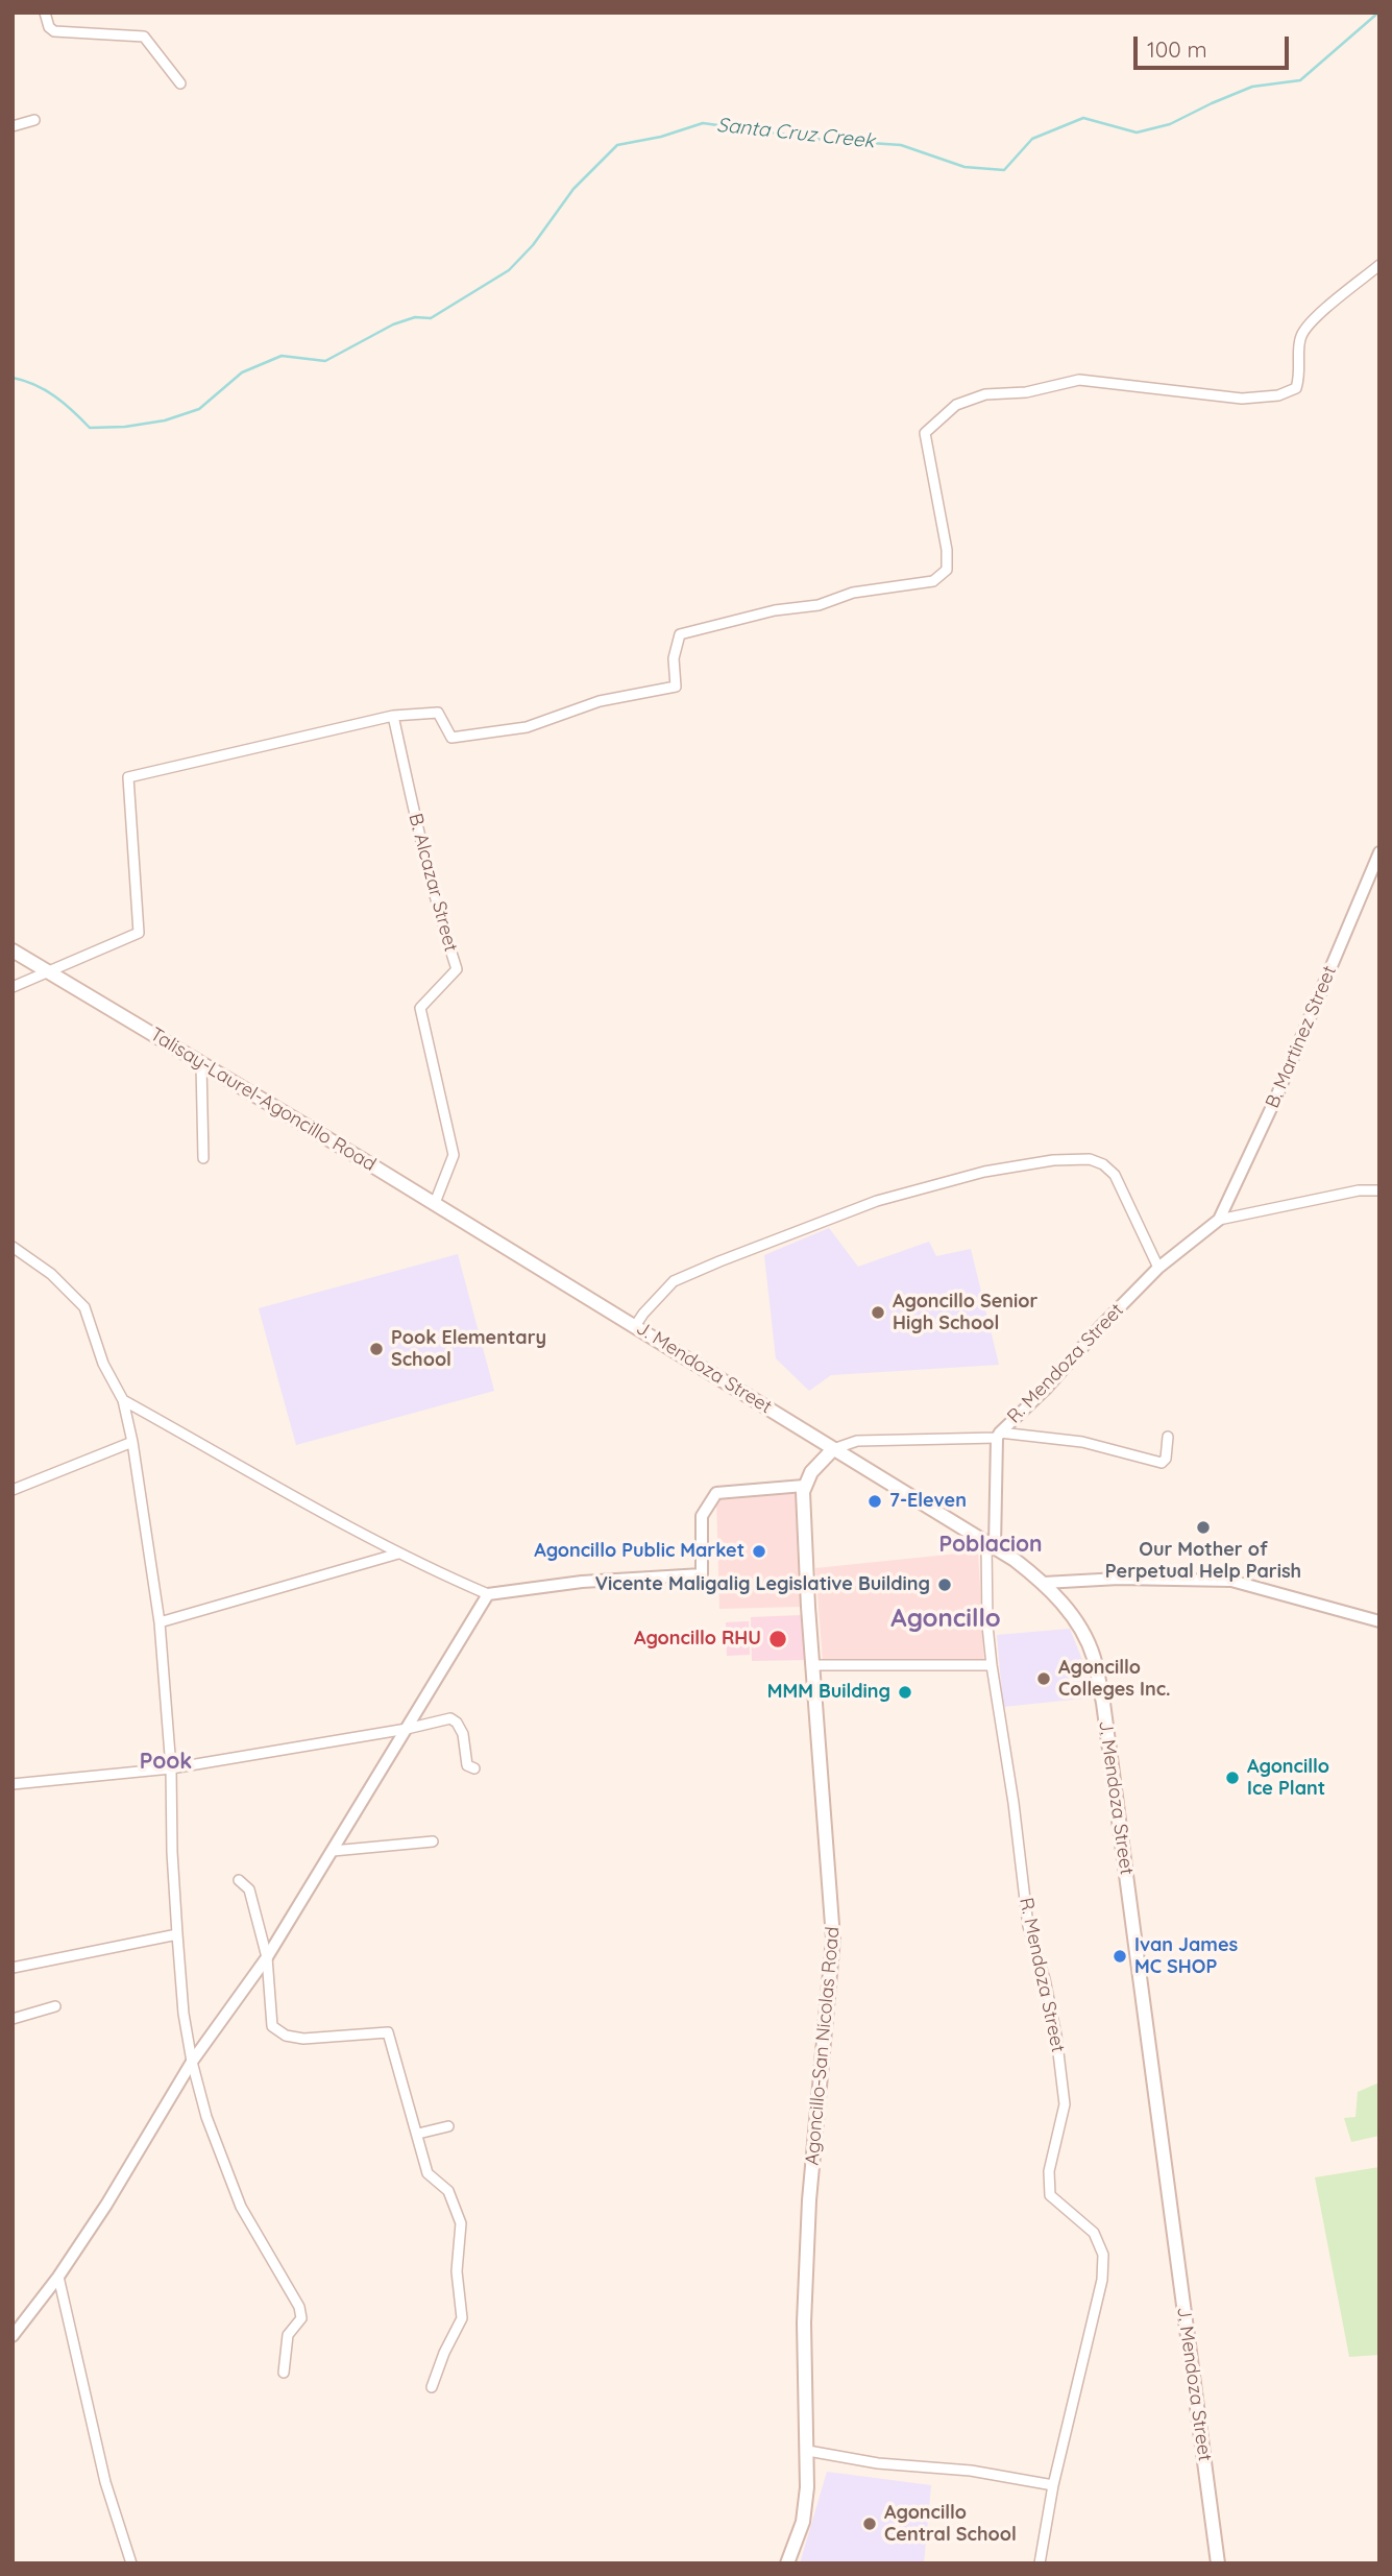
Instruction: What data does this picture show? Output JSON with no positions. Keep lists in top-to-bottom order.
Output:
{
  "streets": {
    "main road": ["Talisay-Laurel-Agoncillo Road", "J. Mendoza Street", "Agoncillo-San Nicolas Road"],
    "street": ["B. Alcazar Street", "B. Martinez Street", "R. Mendoza Street"]
  },
  "crossings": [
    ["B. Alcazar Street", "Talisay-Laurel-Agoncillo Road"],
    ["B. Martinez Street", "R. Mendoza Street"],
    ["Talisay-Laurel-Agoncillo Road", "J. Mendoza Street"],
    ["R. Mendoza Street", "J. Mendoza Street"]
  ],
  "districts": ["Poblacion", "Agoncillo", "Pook"],
  "water": ["Santa Cruz Creek"],
  "places": [
    "Agoncillo Senior High School",
    "Pook Elementary School",
    "7-Eleven",
    "Our Mother of Perpetual Help Parish",
    "Agoncillo Public Market",
    "Vicente Maligalig Legislative Building",
    "Agoncillo RHU",
    "Agoncillo Colleges Inc.",
    "MMM Building",
    "Agoncillo Ice Plant",
    "Ivan James MC SHOP",
    "Agoncillo Central School"
  ],
  "scale_bar": "100 m"
}
